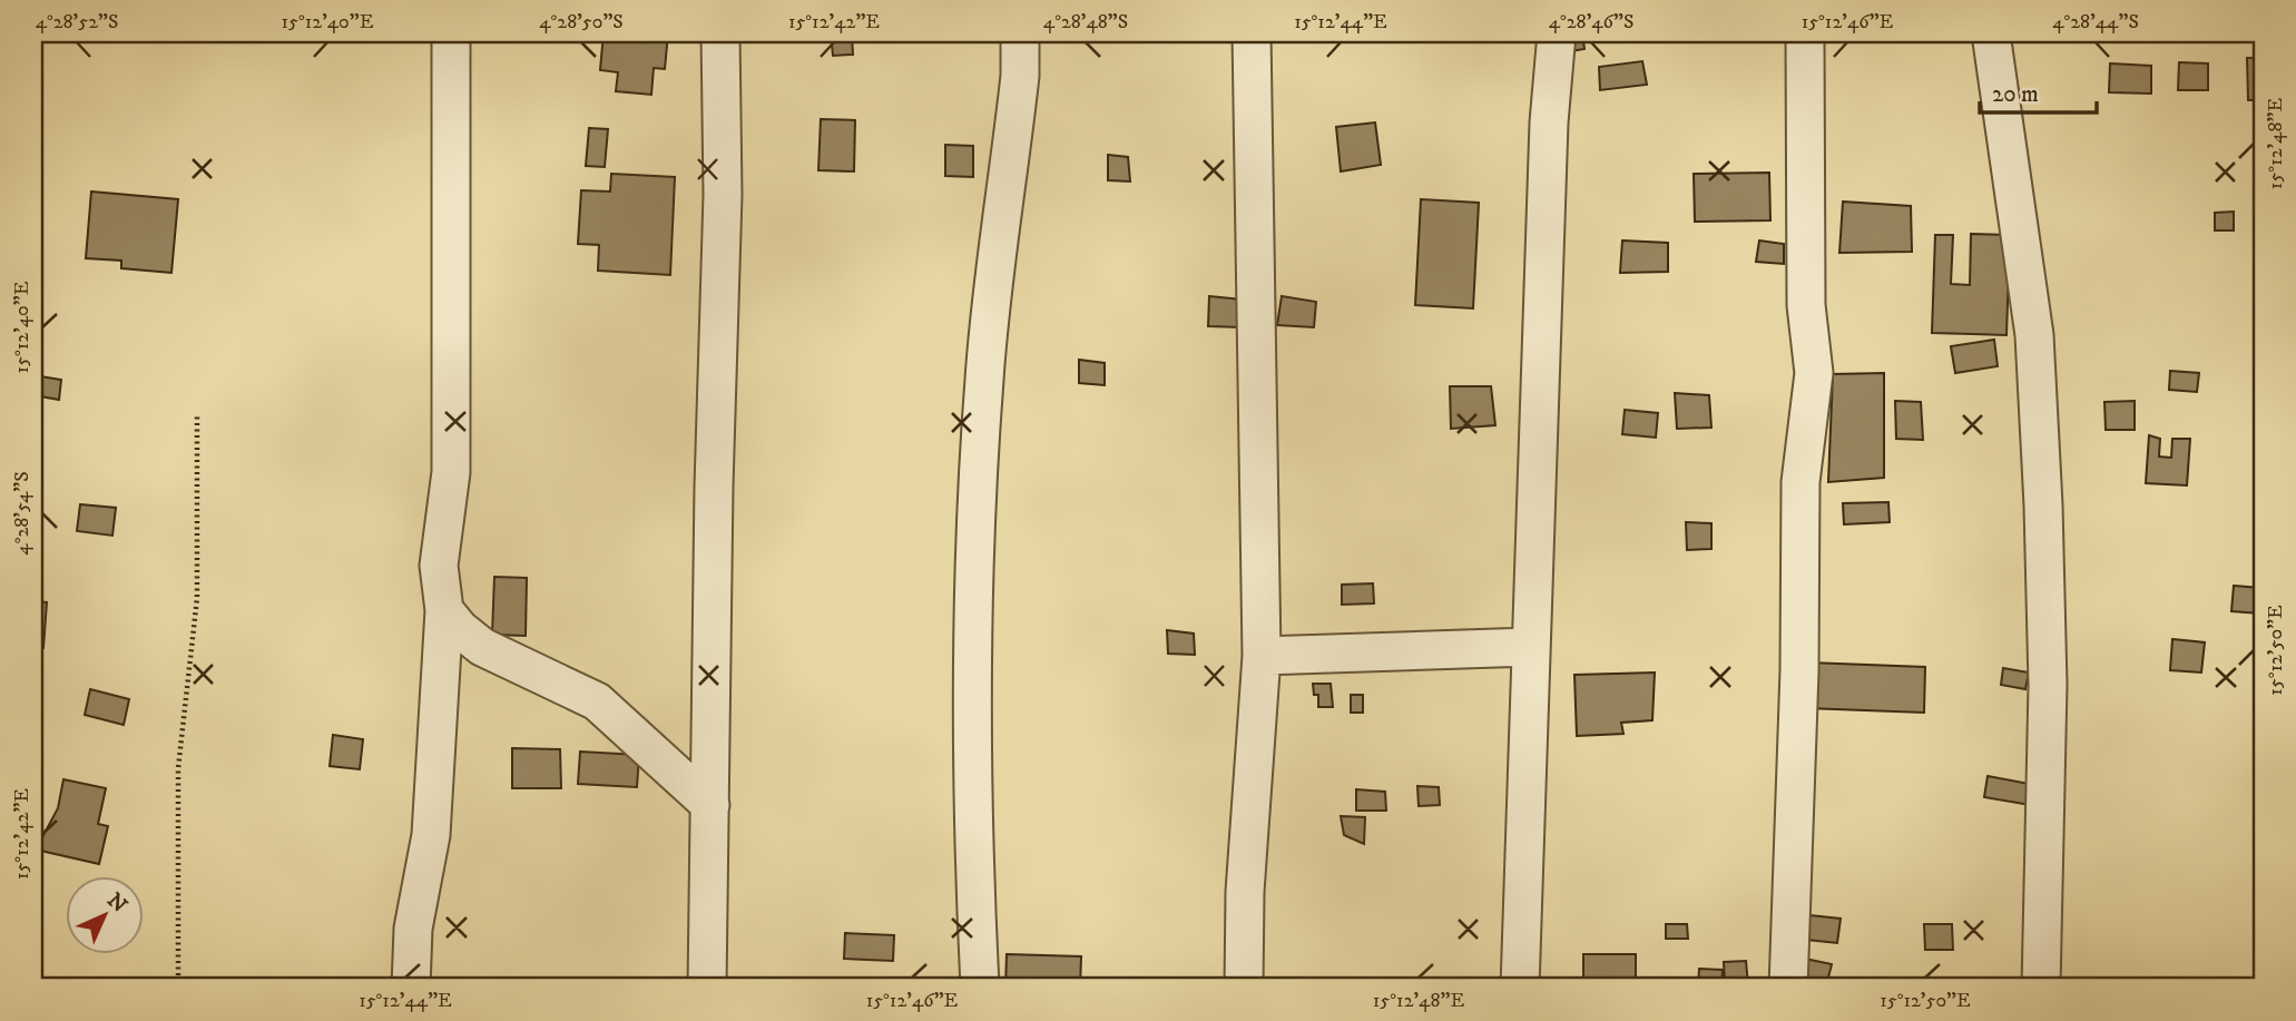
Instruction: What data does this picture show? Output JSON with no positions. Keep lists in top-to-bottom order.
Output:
{
  "scale_bar": "20 m",
  "north": "top right",
  "coordinates": [
    "4°28'52\"S",
    "15°12'40\"E",
    "4°28'50\"S",
    "15°12'42\"E",
    "4°28'48\"S",
    "15°12'44\"E",
    "4°28'46\"S",
    "15°12'46\"E",
    "4°28'44\"S",
    "15°12'48\"E",
    "4°28'54\"S",
    "15°12'50\"E"
  ]
}
